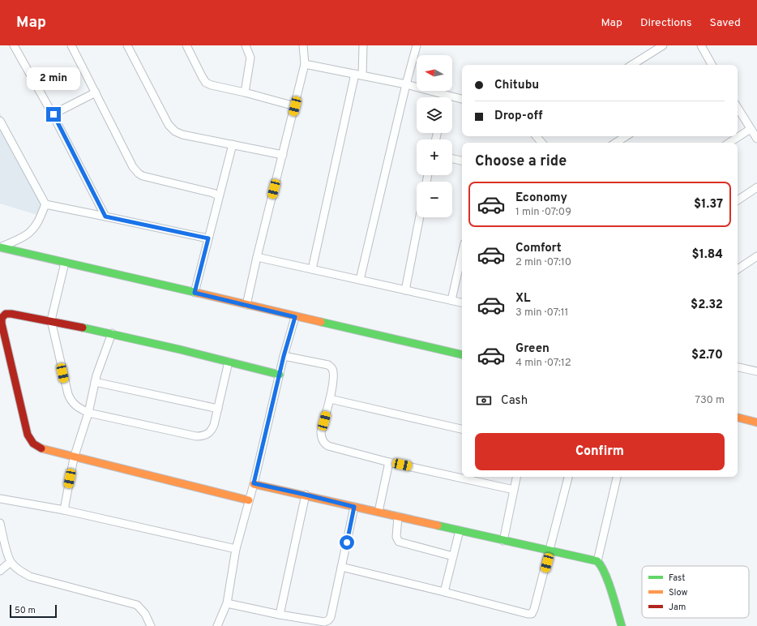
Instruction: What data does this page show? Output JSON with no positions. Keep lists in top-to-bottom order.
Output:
{
  "legend": ["Fast", "Slow", "Jam"],
  "scale_bar": "50 m",
  "north": "left",
  "page": {
    "header": "Map",
    "nav": ["Map", "Directions", "Saved"],
    "map_buttons": ["+", "−"],
    "banner": ["Chitubu", "Drop-off"],
    "bubble": "2 min",
    "heading": "Choose a ride",
    "list": [
      {
        "name": "Economy",
        "note": "1 min · 07:09",
        "value": "$1.37"
      },
      {
        "name": "Comfort",
        "note": "2 min · 07:10",
        "value": "$1.84"
      },
      {
        "name": "XL",
        "note": "3 min · 07:11",
        "value": "$2.32"
      },
      {
        "name": "Green",
        "note": "4 min · 07:12",
        "value": "$2.70"
      }
    ],
    "pay": ["Cash", "730 m"],
    "buttons": "Confirm",
    "scale": "50 m"
  }
}
